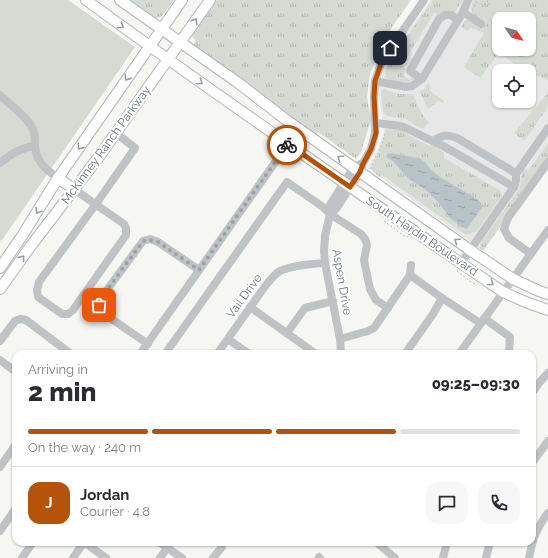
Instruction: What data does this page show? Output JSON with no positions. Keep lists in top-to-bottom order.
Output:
{
  "streets": {
    "main road": ["McKinney Ranch Parkway", "South Hardin Boulevard"],
    "street": ["Aspen Drive", "Vail Drive"]
  },
  "crossings": [
    ["McKinney Ranch Parkway", "South Hardin Boulevard"],
    ["South Hardin Boulevard", "Aspen Drive"],
    ["Aspen Drive", "Vail Drive"]
  ],
  "north": "bottom right",
  "page": {
    "heading": ["2 min", "Arriving in", "09:25–09:30"],
    "panel": ["Jordan", "Courier · 4.8"],
    "bar": "On the way · 240 m",
    "round": "J"
  }
}
